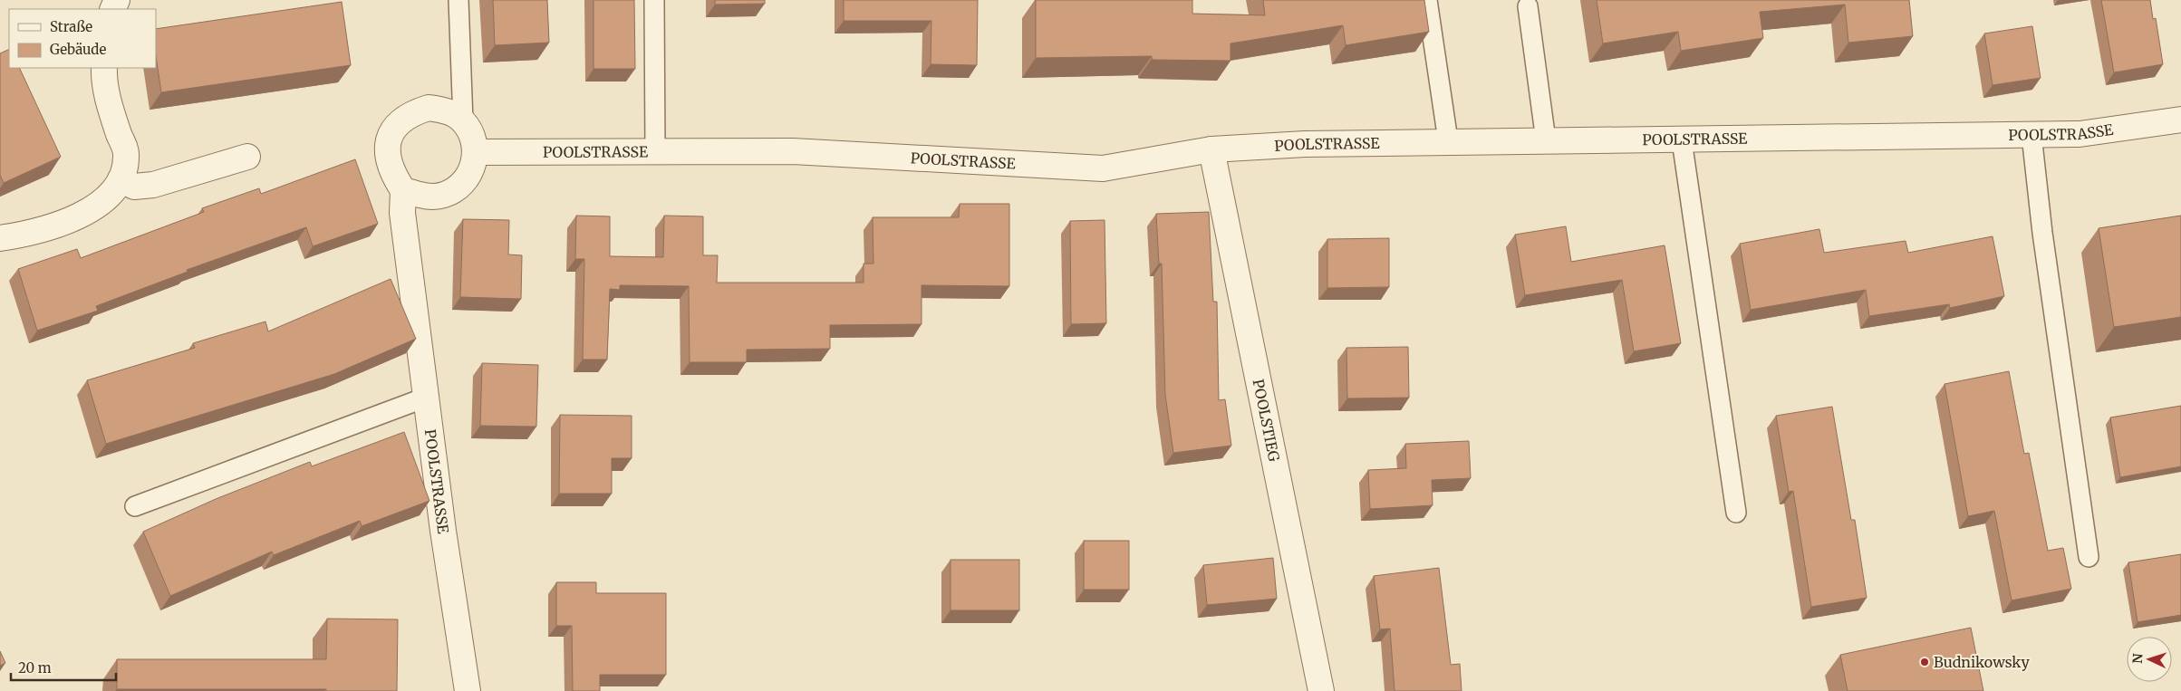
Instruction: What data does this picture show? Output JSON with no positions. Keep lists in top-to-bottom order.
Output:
{
  "streets": {
    "street": ["POOLSTRASSE", "POOLSTIEG"]
  },
  "crossings": [
    ["POOLSTRASSE", "POOLSTIEG"]
  ],
  "places": ["Budnikowsky"],
  "legend": ["Straße", "Gebäude"],
  "scale_bar": "20 m",
  "north": "left"
}
